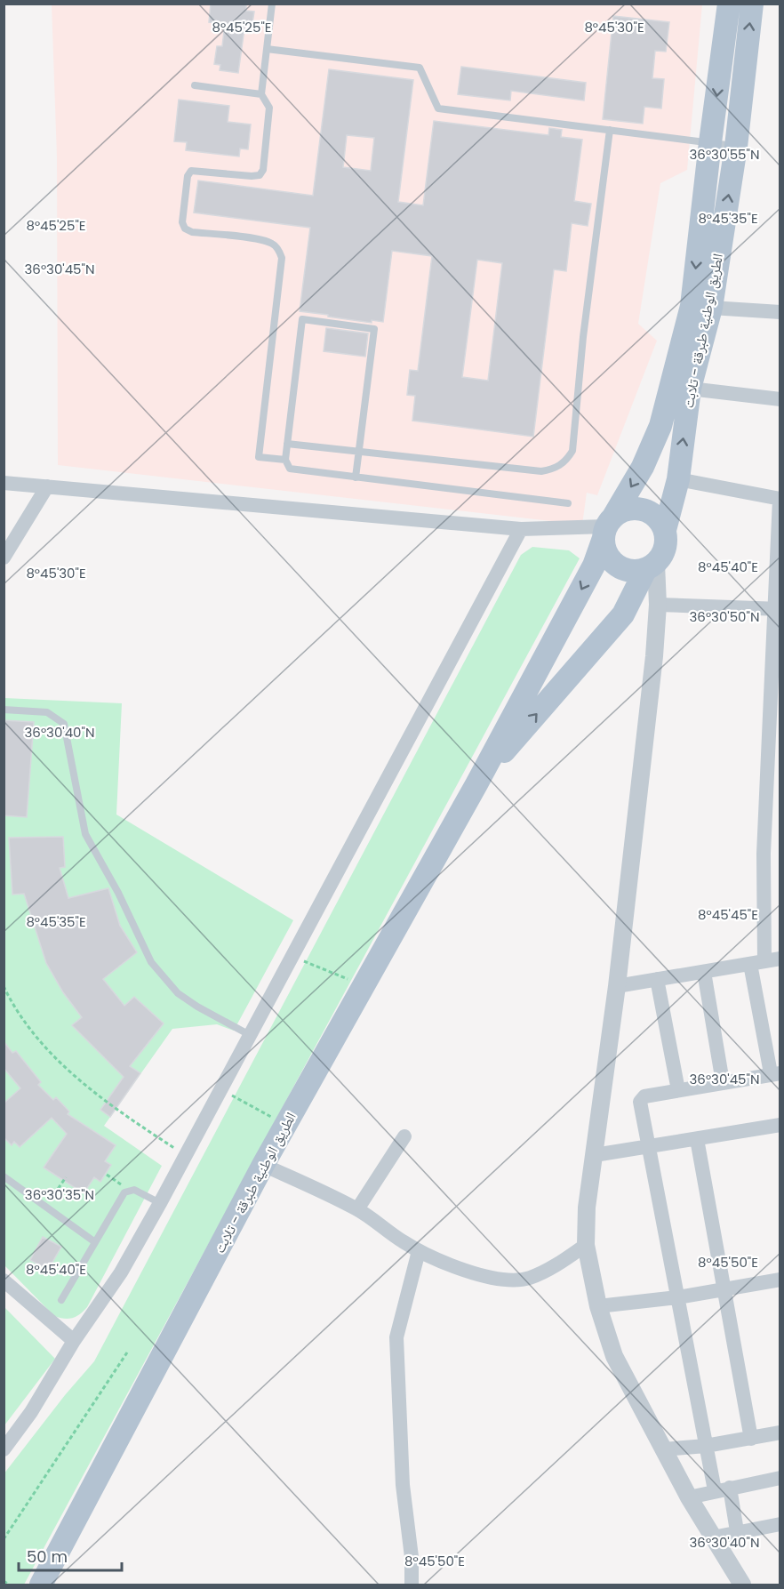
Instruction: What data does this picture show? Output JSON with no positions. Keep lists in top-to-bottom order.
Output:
{
  "streets": {
    "main road": ["الطريق الوطنية طبرقة - تلابت"]
  },
  "scale_bar": "50 m",
  "coordinates": [
    "8°45'25\"E",
    "8°45'30\"E",
    "36°30'55\"N",
    "8°45'35\"E",
    "36°30'45\"N",
    "8°45'40\"E",
    "36°30'50\"N",
    "36°30'40\"N",
    "8°45'45\"E",
    "36°30'35\"N",
    "8°45'50\"E"
  ]
}
